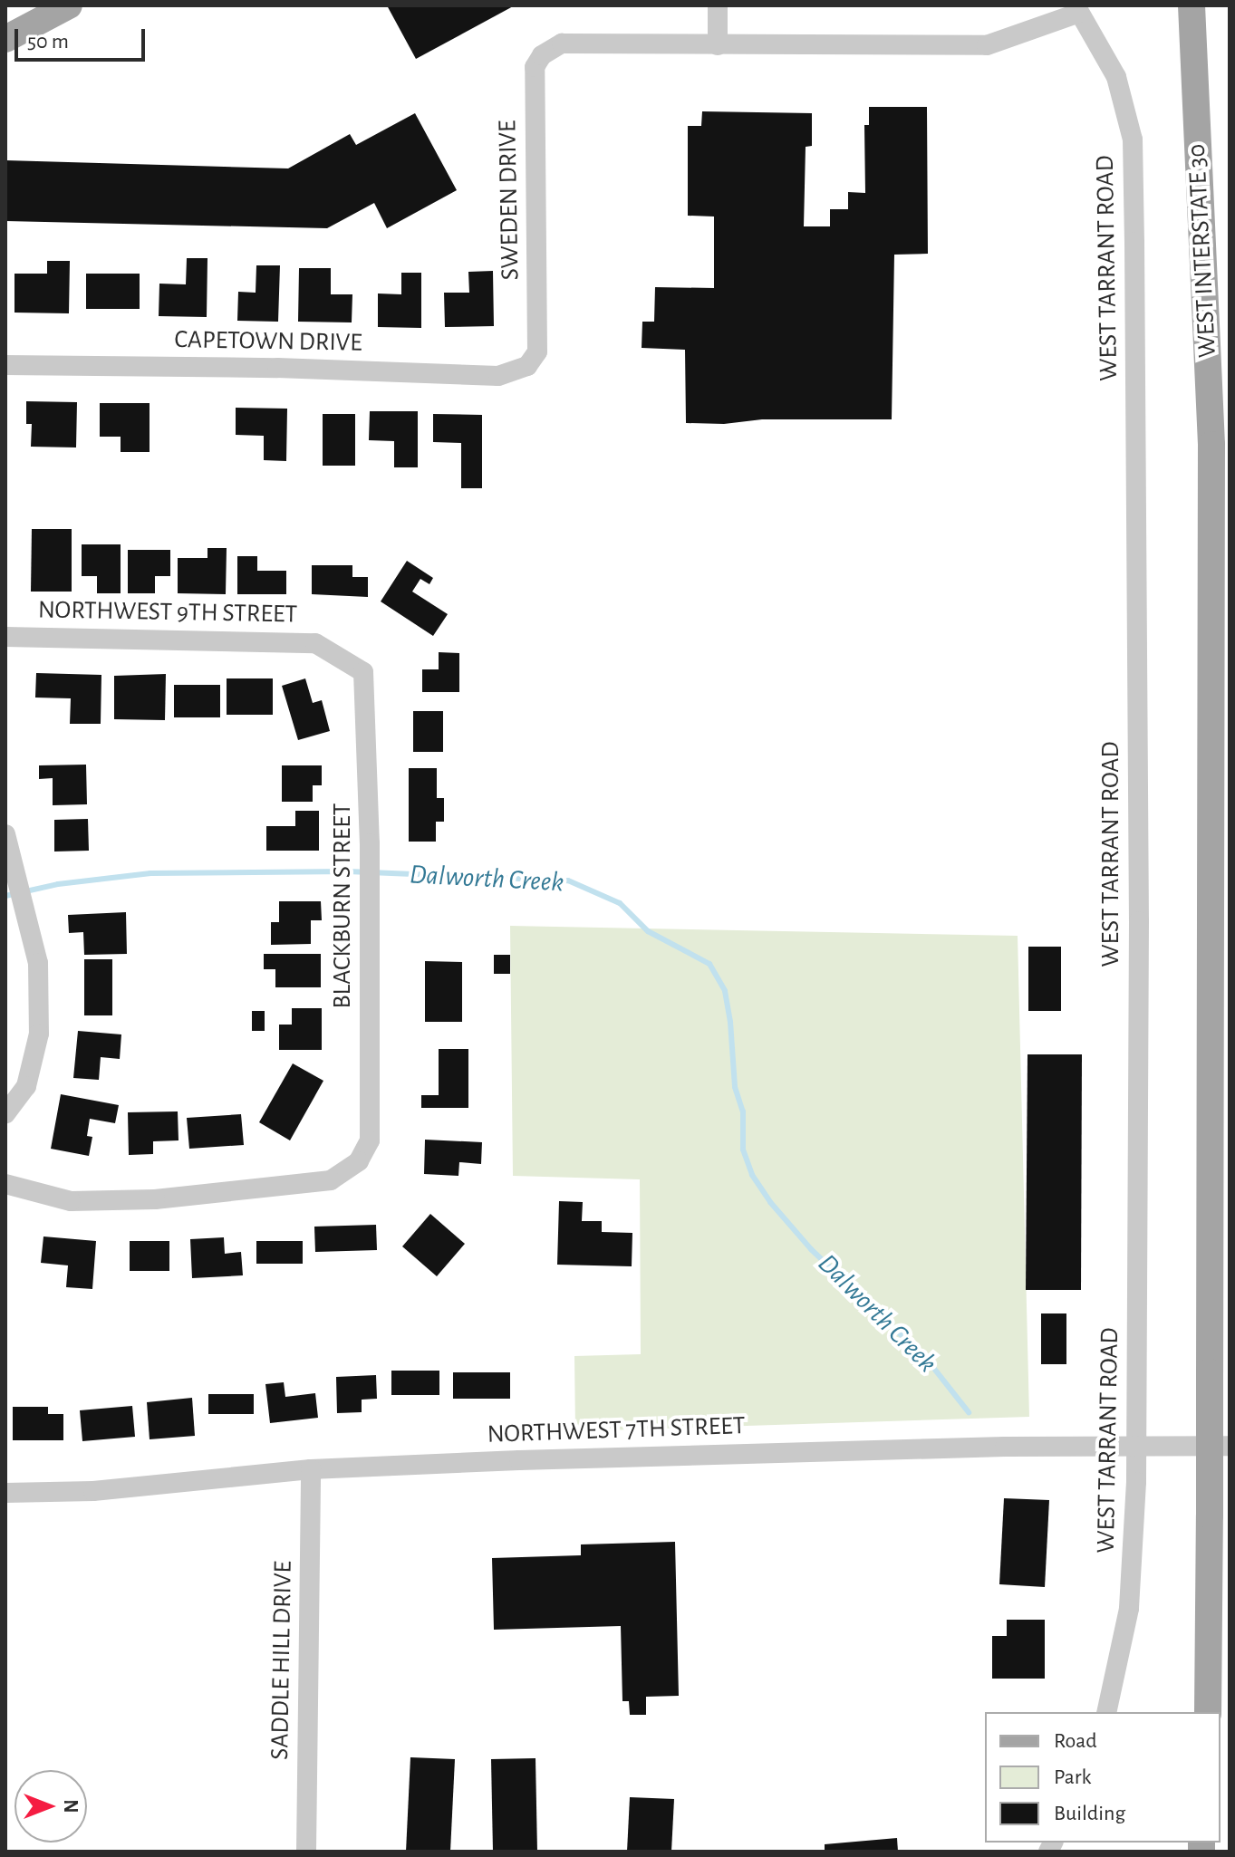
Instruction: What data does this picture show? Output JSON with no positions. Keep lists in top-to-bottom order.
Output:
{
  "streets": {
    "main road": ["WEST INTERSTATE 30"],
    "street": [
      "SWEDEN DRIVE",
      "WEST TARRANT ROAD",
      "CAPETOWN DRIVE",
      "NORTHWEST 9TH STREET",
      "BLACKBURN STREET",
      "NORTHWEST 7TH STREET",
      "SADDLE HILL DRIVE"
    ]
  },
  "crossings": [
    ["SWEDEN DRIVE", "CAPETOWN DRIVE"],
    ["WEST TARRANT ROAD", "NORTHWEST 7TH STREET"],
    ["NORTHWEST 9TH STREET", "BLACKBURN STREET"],
    ["NORTHWEST 7TH STREET", "SADDLE HILL DRIVE"]
  ],
  "water": ["Dalworth Creek"],
  "legend": ["Road", "Park", "Building"],
  "scale_bar": "50 m",
  "north": "right"
}
